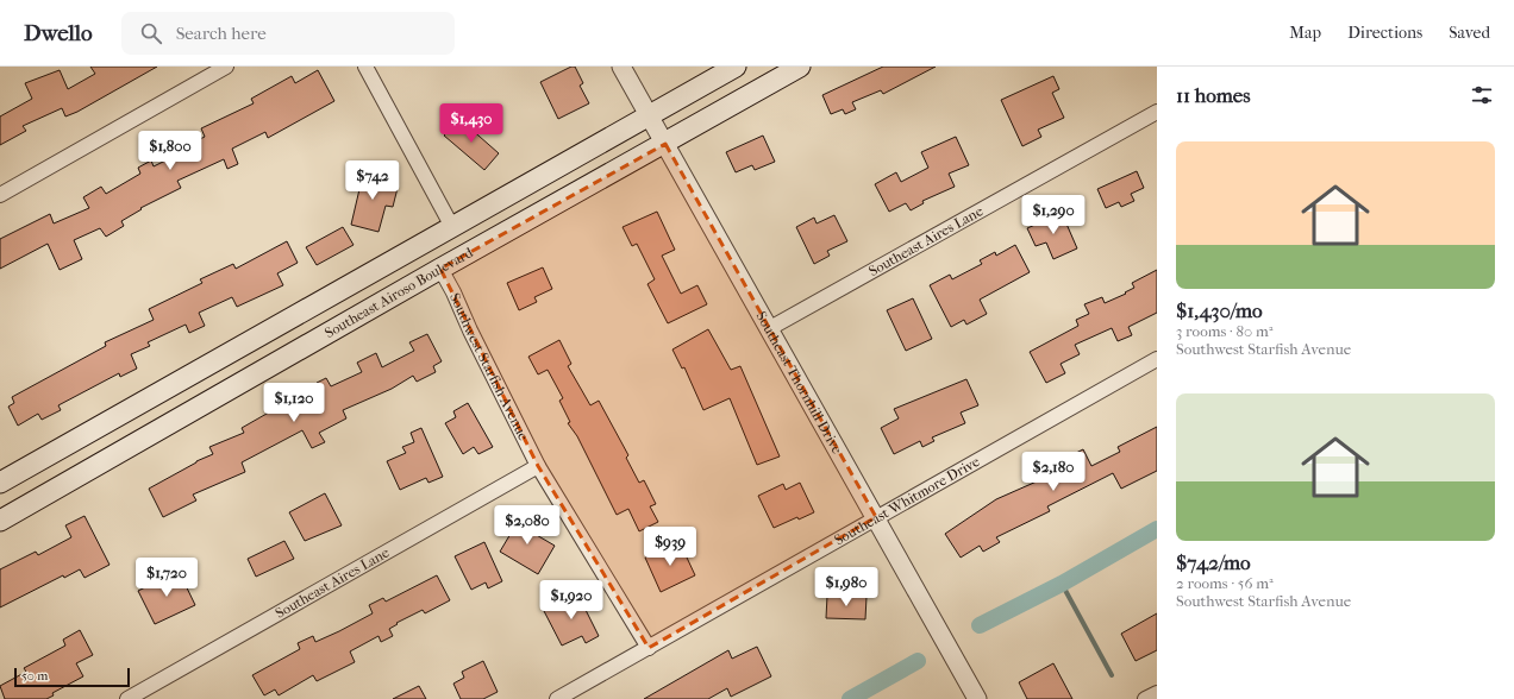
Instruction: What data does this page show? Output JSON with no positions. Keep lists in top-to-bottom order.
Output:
{
  "streets": {
    "main road": ["Southeast Airoso Boulevard"],
    "street": [
      "Southeast Aires Lane",
      "Southwest Starfish Avenue",
      "Southeast Thornhill Drive",
      "Southeast Whitmore Drive"
    ]
  },
  "crossings": [
    ["Southeast Aires Lane", "Southwest Starfish Avenue"],
    ["Southeast Aires Lane", "Southeast Thornhill Drive"],
    ["Southeast Airoso Boulevard", "Southwest Starfish Avenue"],
    ["Southeast Airoso Boulevard", "Southeast Thornhill Drive"],
    ["Southwest Starfish Avenue", "Southeast Whitmore Drive"],
    ["Southeast Thornhill Drive", "Southeast Whitmore Drive"]
  ],
  "scale_bar": "50 m",
  "page": {
    "header": "Dwello",
    "search": "Search here",
    "nav": ["Map", "Directions", "Saved"],
    "heading": "11 homes",
    "price": [
      "$1,430",
      "$1,800",
      "$742",
      "$1,290",
      "$1,120",
      "$2,180",
      "$2,080",
      "$939",
      "$1,720",
      "$1,980",
      "$1,920"
    ],
    "list": [
      {
        "name": "$1,430/mo",
        "note": "3 rooms · 80 m² · Southwest Starfish Avenue"
      },
      {
        "name": "$742/mo",
        "note": "2 rooms · 56 m² · Southwest Starfish Avenue"
      }
    ],
    "scale": "50 m"
  }
}
